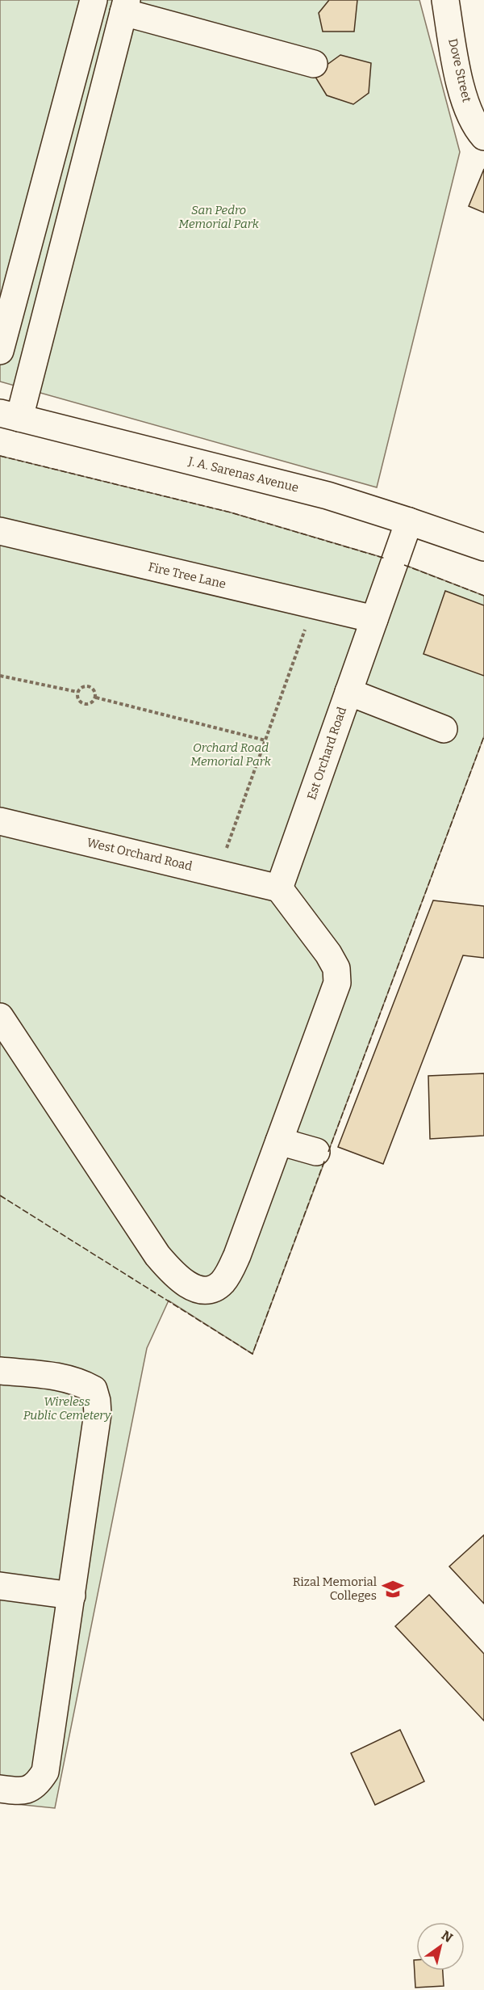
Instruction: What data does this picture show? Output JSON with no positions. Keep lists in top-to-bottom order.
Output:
{
  "streets": {
    "main road": [
      "Dove Street",
      "J. A. Sarenas Avenue",
      "Fire Tree Lane",
      "Est Orchard Road",
      "West Orchard Road"
    ]
  },
  "crossings": [
    ["J. A. Sarenas Avenue", "Est Orchard Road"],
    ["Fire Tree Lane", "Est Orchard Road"],
    ["Est Orchard Road", "West Orchard Road"]
  ],
  "parks": ["San Pedro Memorial Park", "Orchard Road Memorial Park", "Wireless Public Cemetery"],
  "places": {
    "school or university": ["Rizal Memorial Colleges"]
  },
  "north": "top right"
}
